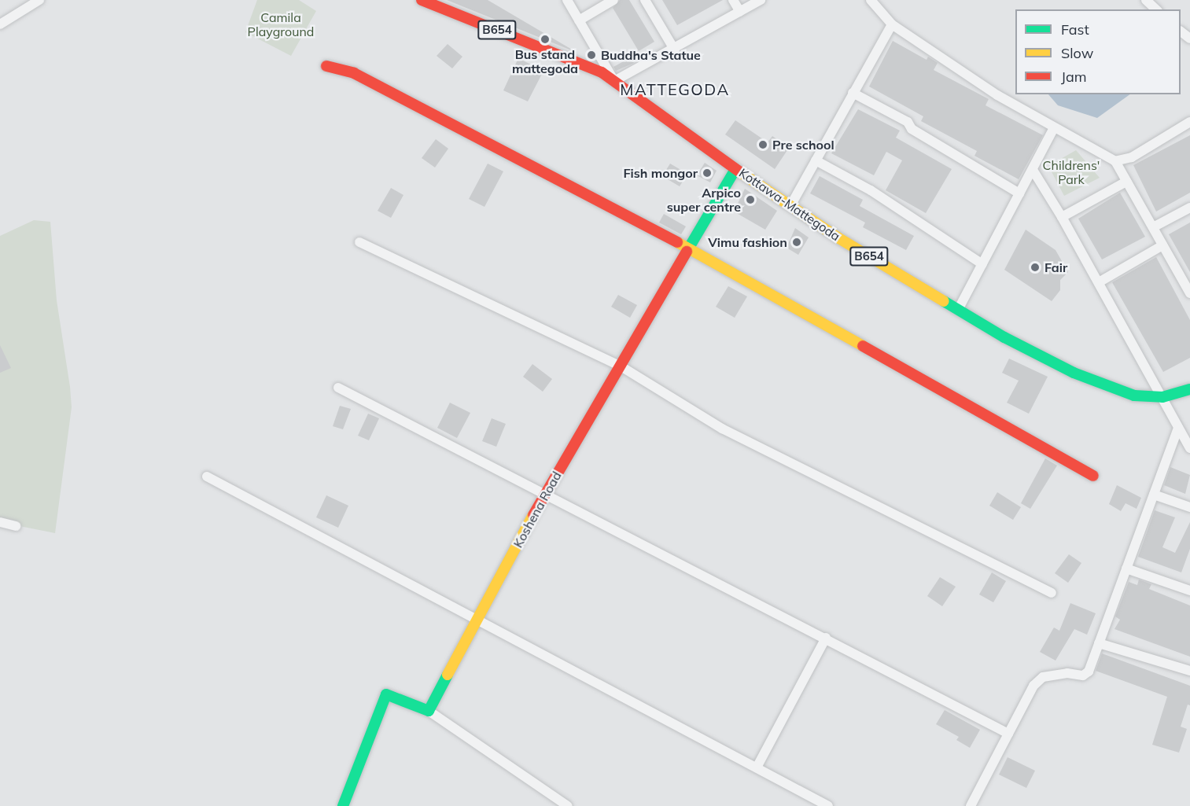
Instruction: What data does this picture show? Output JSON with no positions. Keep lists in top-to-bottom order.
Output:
{
  "streets": {
    "street": ["B654", "Kottawa-Mattegoda", "Koshena Road"]
  },
  "crossings": [
    ["Kottawa-Mattegoda", "Koshena Road"]
  ],
  "districts": ["MATTEGODA"],
  "parks": ["Camila Playground", "Childrens' Park"],
  "places": [
    "Bus stand mattegoda",
    "Buddha's Statue",
    "Pre school",
    "Fish mongor",
    "Arpico super centre",
    "Vimu fashion",
    "Fair"
  ],
  "legend": ["Fast", "Slow", "Jam"]
}
